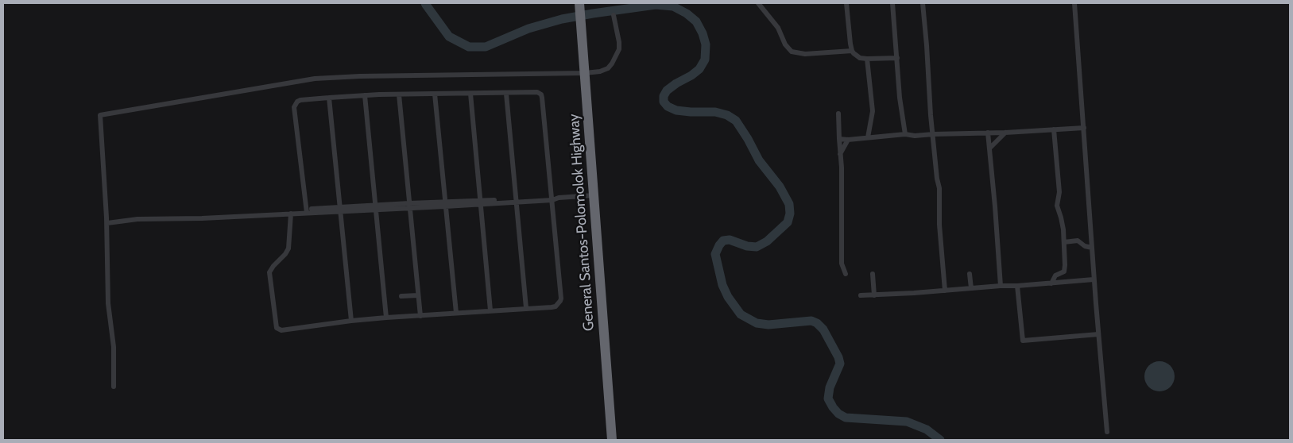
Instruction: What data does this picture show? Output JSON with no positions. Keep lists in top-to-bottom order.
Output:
{
  "streets": {
    "highway": ["General Santos-Polomolok Highway"]
  }
}
